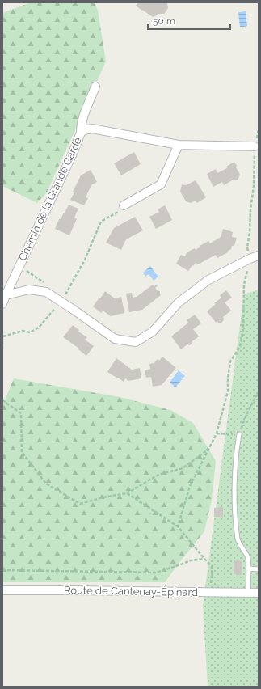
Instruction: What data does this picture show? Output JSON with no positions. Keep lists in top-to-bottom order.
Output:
{
  "streets": {
    "street": ["Chemin de la Grande Garde", "Route de Cantenay-Épinard"]
  },
  "scale_bar": "50 m"
}
